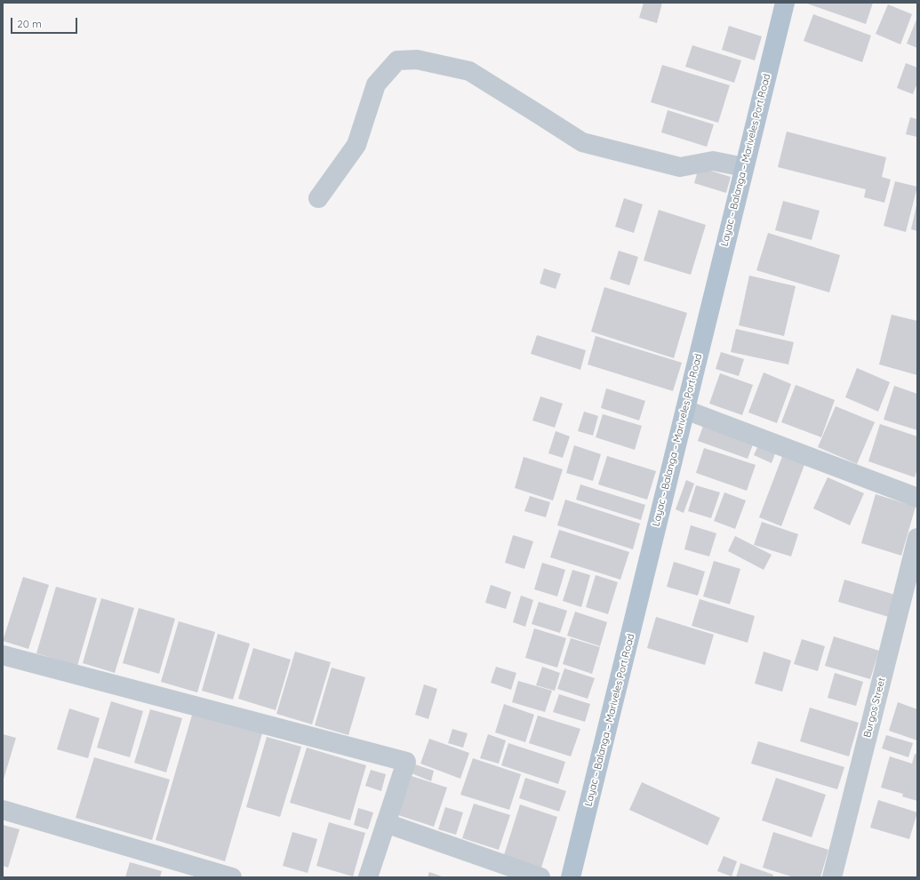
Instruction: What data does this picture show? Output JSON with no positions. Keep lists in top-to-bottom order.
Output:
{
  "streets": {
    "main road": ["Layac – Balanga – Mariveles Port Road"],
    "street": ["Burgos Street"]
  },
  "scale_bar": "20 m"
}
